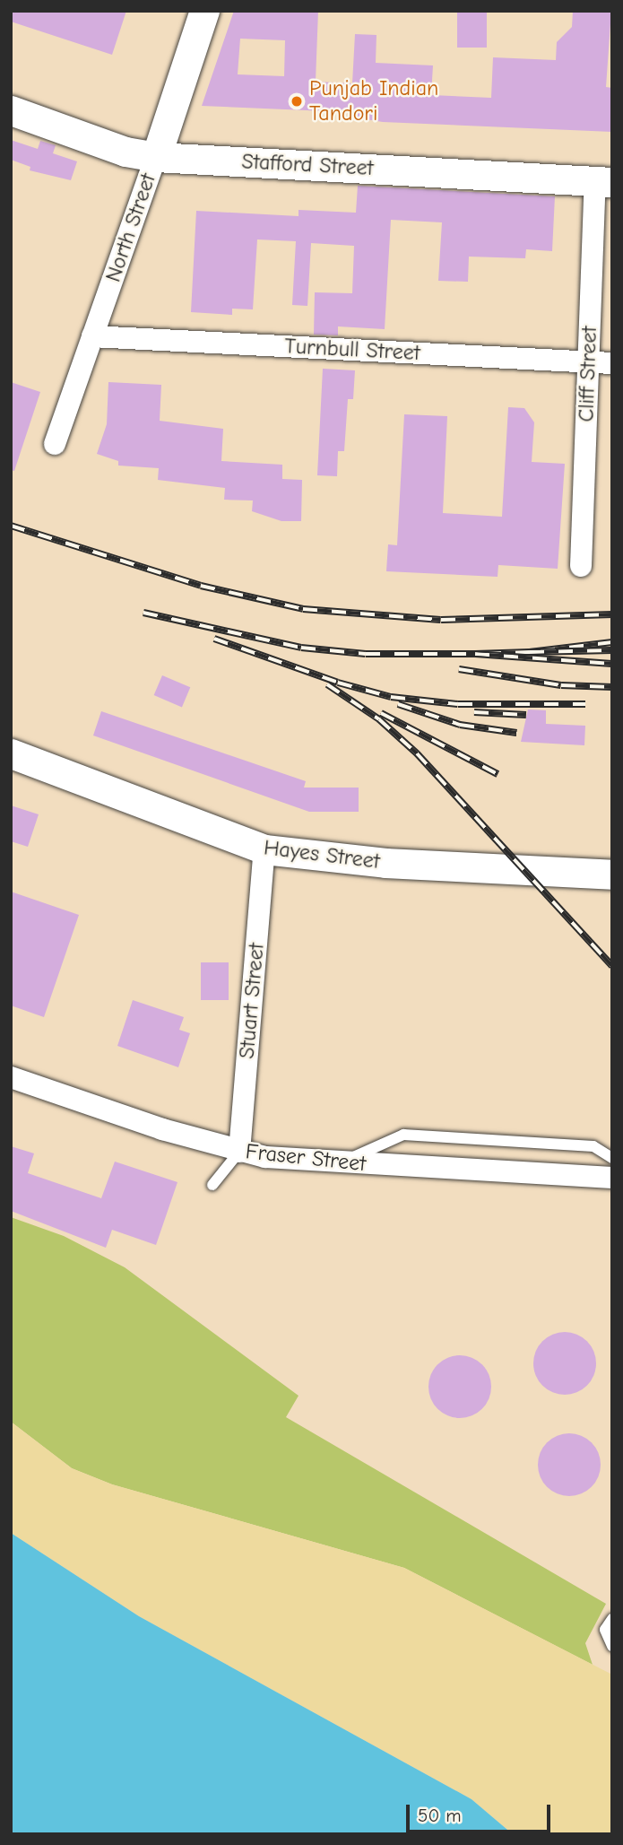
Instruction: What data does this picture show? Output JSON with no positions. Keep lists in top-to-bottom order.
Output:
{
  "streets": {
    "main road": ["Stafford Street", "North Street", "Hayes Street"],
    "street": [
      "Turnbull Street",
      "Cliff Street",
      "Stuart Street",
      "Fraser Street"
    ]
  },
  "crossings": [
    ["Stafford Street", "North Street"],
    ["Stafford Street", "Cliff Street"],
    ["North Street", "Turnbull Street"],
    ["Turnbull Street", "Cliff Street"],
    ["Hayes Street", "Stuart Street"],
    ["Stuart Street", "Fraser Street"]
  ],
  "places": ["Punjab Indian Tandori"],
  "scale_bar": "50 m"
}
